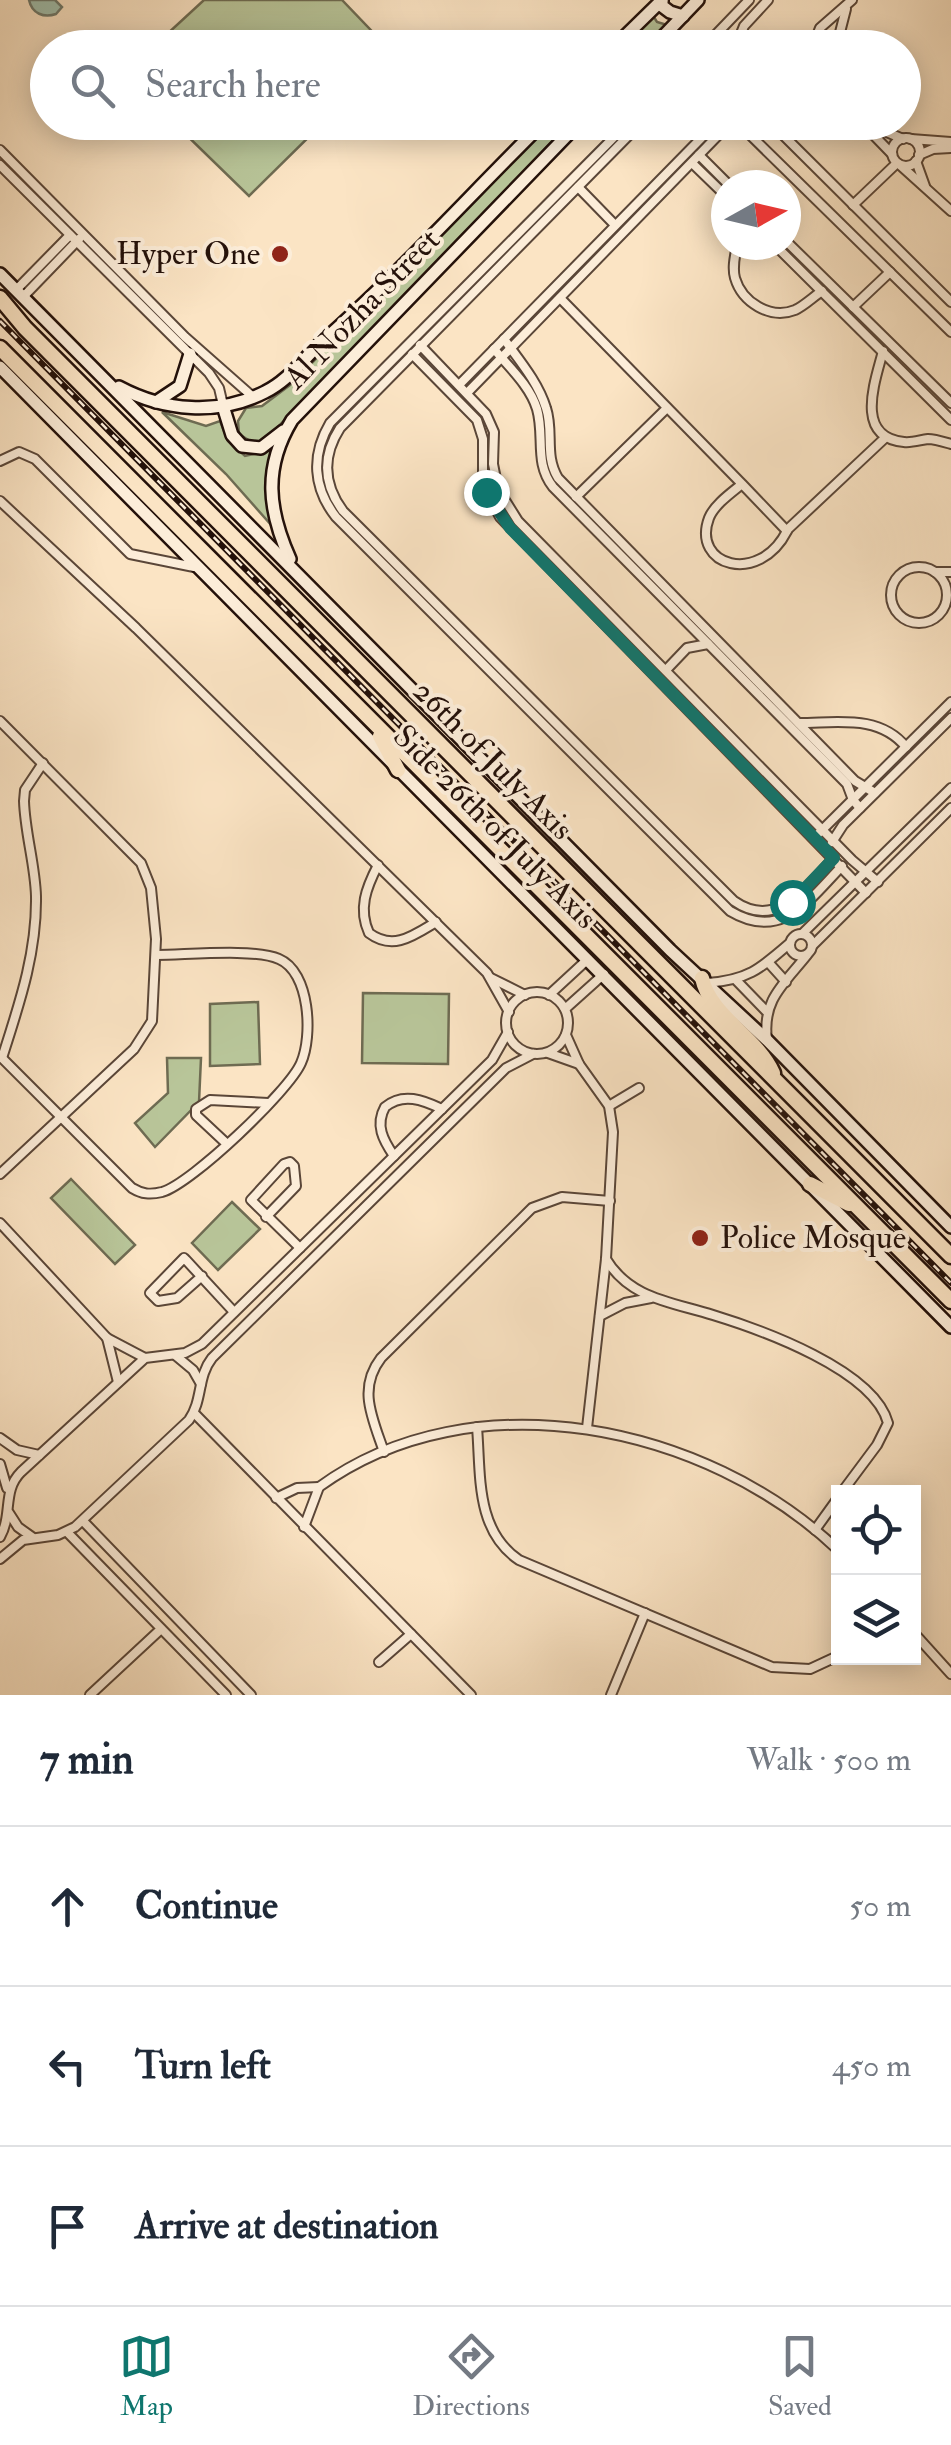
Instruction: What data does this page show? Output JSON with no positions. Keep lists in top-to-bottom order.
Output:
{
  "streets": {
    "highway": ["26th of July Axis"],
    "main road": ["Al Nozha Street", "Side 26th of July Axis"]
  },
  "crossings": [
    ["Al Nozha Street", "Side 26th of July Axis"]
  ],
  "places": ["Hyper One", "Police Mosque"],
  "north": "right",
  "page": {
    "search": "Search here",
    "heading": ["7 min", "Walk · 500 m"],
    "list": [
      ["Continue", "50 m"],
      ["Turn left", "450 m"],
      "Arrive at destination"
    ],
    "nav": ["Map", "Directions", "Saved"]
  }
}
